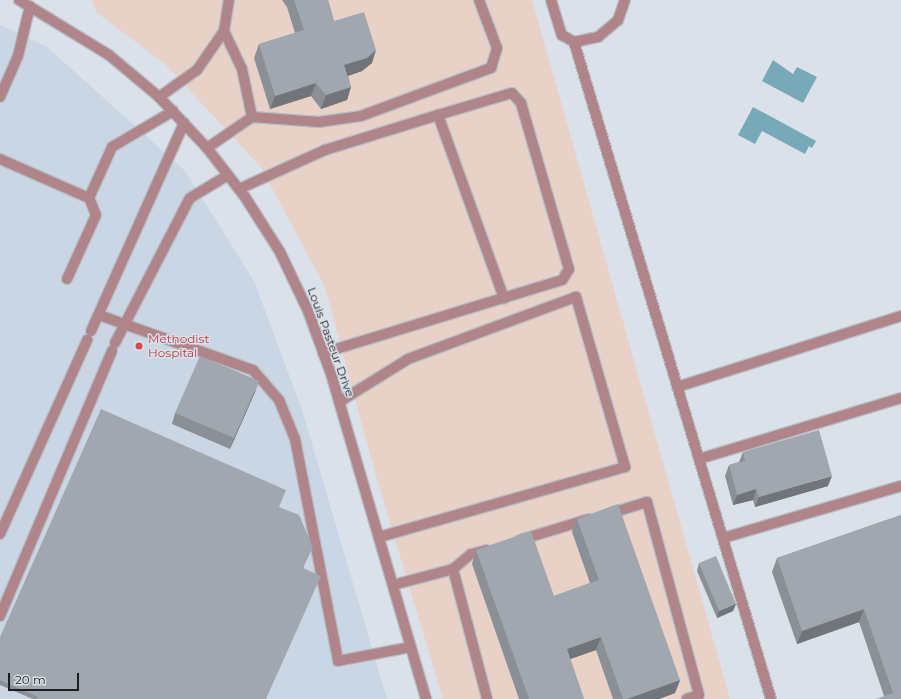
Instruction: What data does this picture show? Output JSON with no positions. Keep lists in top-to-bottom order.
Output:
{
  "streets": {
    "street": ["Louis Pasteur Drive"]
  },
  "places": ["Methodist Hospital"],
  "scale_bar": "20 m"
}
